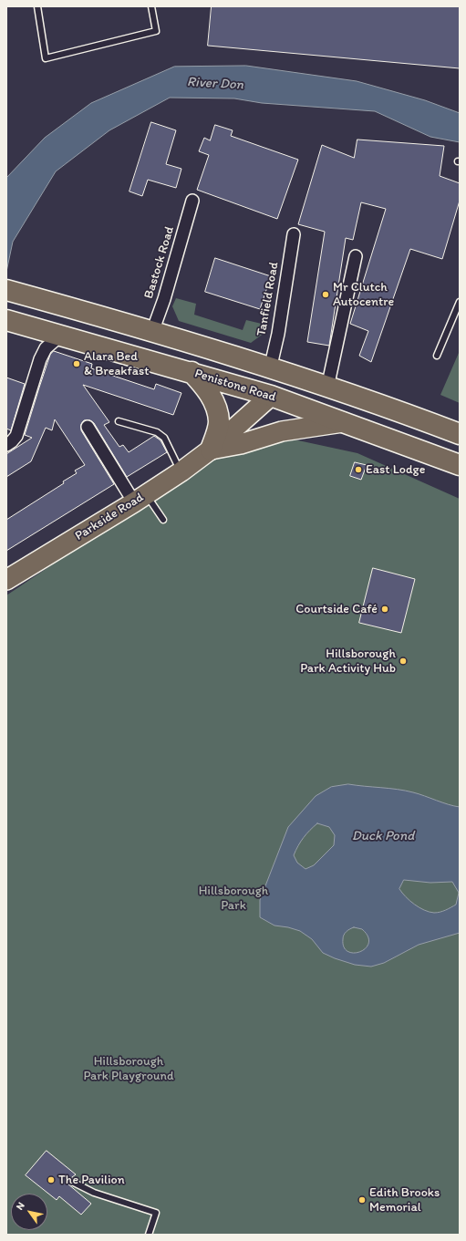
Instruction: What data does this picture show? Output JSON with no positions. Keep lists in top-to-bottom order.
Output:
{
  "streets": {
    "highway": ["Penistone Road"],
    "main road": ["Parkside Road"],
    "street": ["Bastock Road", "Tanfield Road"]
  },
  "crossings": [
    ["Bastock Road", "Penistone Road"],
    ["Tanfield Road", "Penistone Road"],
    ["Penistone Road", "Parkside Road"]
  ],
  "water": ["River Don", "Duck Pond"],
  "parks": ["Hillsborough Park", "Hillsborough Park Playground"],
  "places": [
    "Mr Clutch Autocentre",
    "Alara Bed & Breakfast",
    "East Lodge",
    "Courtside Café",
    "Hillsborough Park Activity Hub",
    "The Pavilion",
    "Edith Brooks Memorial"
  ],
  "north": "top left"
}
